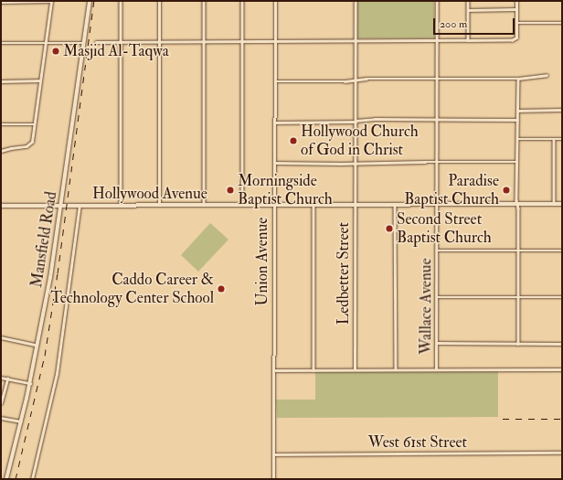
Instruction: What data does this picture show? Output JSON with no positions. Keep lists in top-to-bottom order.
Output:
{
  "streets": {
    "main road": ["Hollywood Avenue", "Mansfield Road"],
    "street": [
      "Union Avenue",
      "Ledbetter Street",
      "Wallace Avenue",
      "West 61st Street"
    ]
  },
  "crossings": [
    ["Hollywood Avenue", "Mansfield Road"],
    ["Hollywood Avenue", "Union Avenue"],
    ["Hollywood Avenue", "Ledbetter Street"],
    ["Hollywood Avenue", "Wallace Avenue"],
    ["Union Avenue", "West 61st Street"]
  ],
  "places": [
    "Masjid Al-Taqwa",
    "Hollywood Church of God in Christ",
    "Morningside Baptist Church",
    "Paradise Baptist Church",
    "Second Street Baptist Church",
    "Caddo Career & Technology Center School"
  ],
  "scale_bar": "200 m"
}
